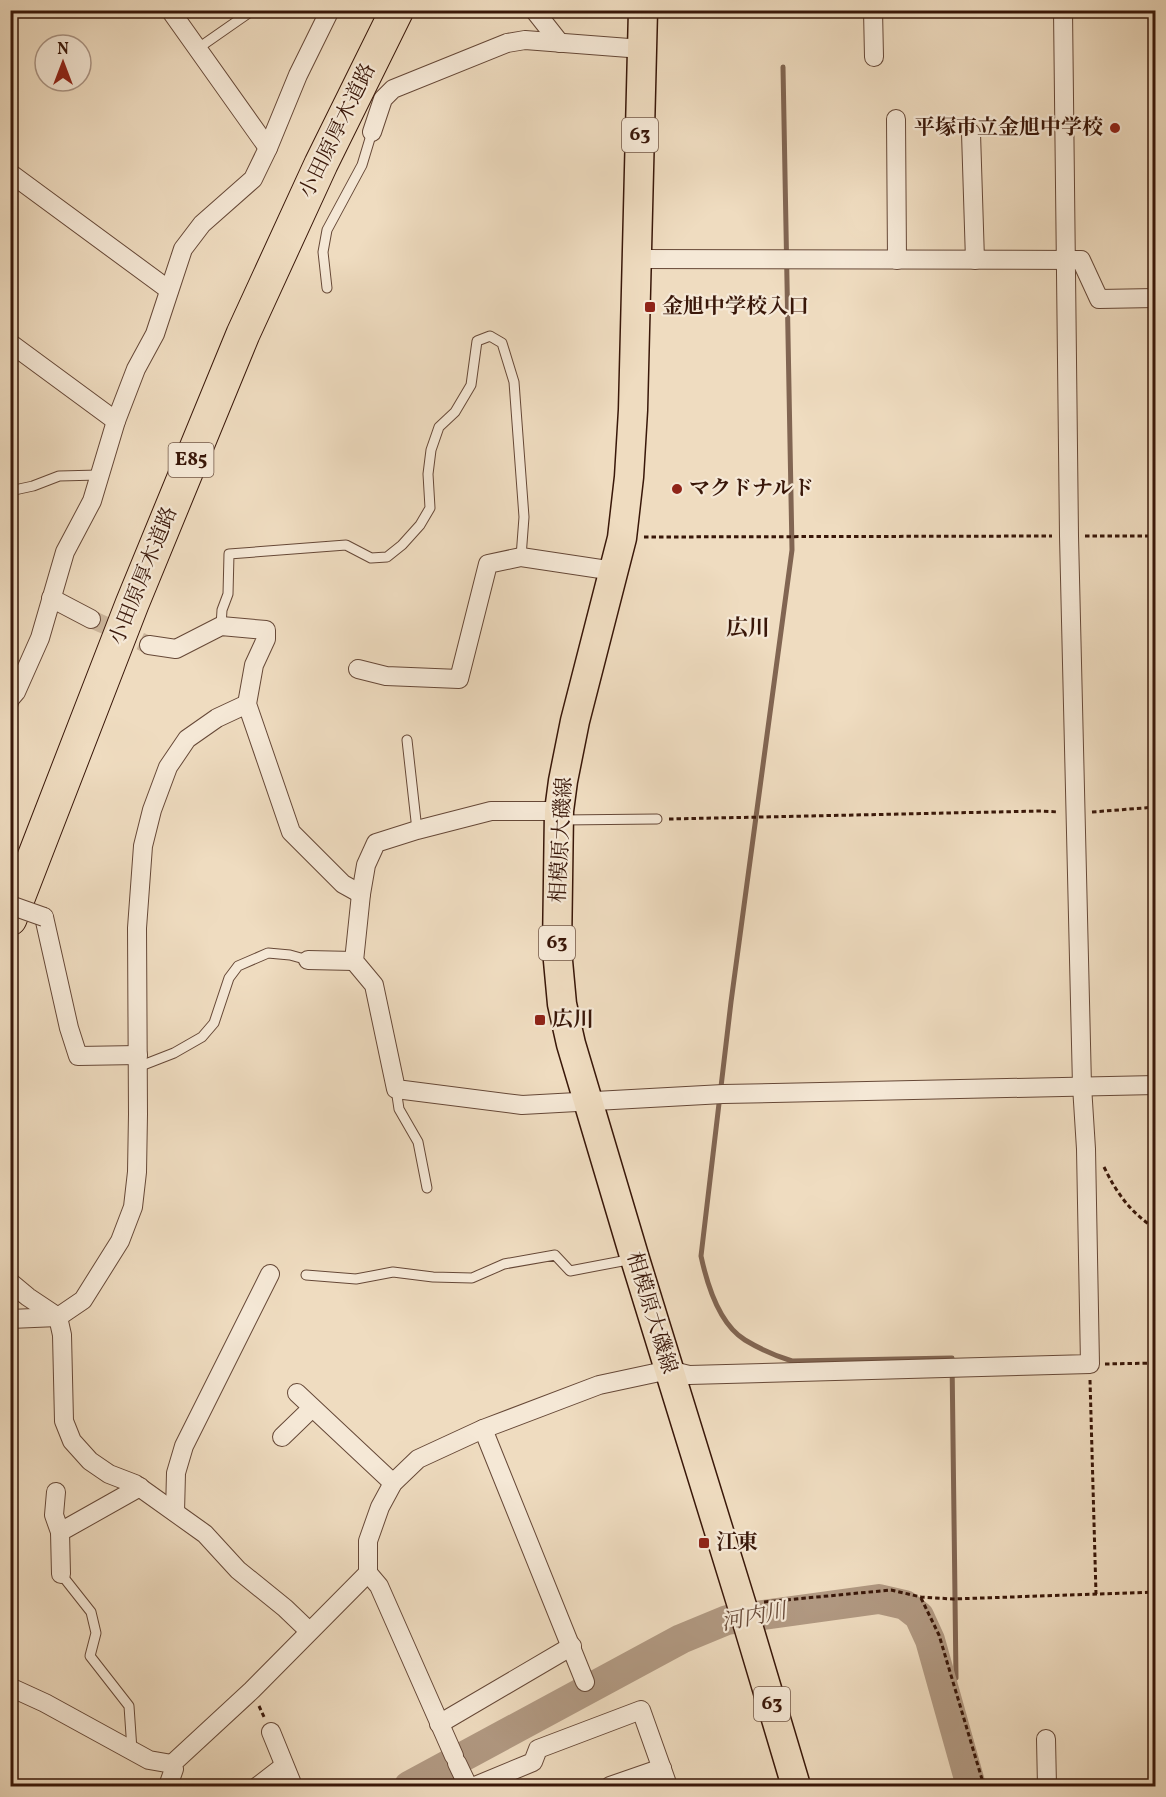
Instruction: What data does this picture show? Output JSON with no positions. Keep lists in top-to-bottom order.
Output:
{
  "streets": {
    "highway": ["小田原厚木道路", "E85"],
    "main road": ["63", "相模原大磯線"]
  },
  "districts": ["広川"],
  "water": ["河内川"],
  "places": {
    "other": ["平塚市立金旭中学校", "マクドナルド"],
    "transit": ["金旭中学校入口", "広川", "江東"]
  },
  "north": "top"
}
